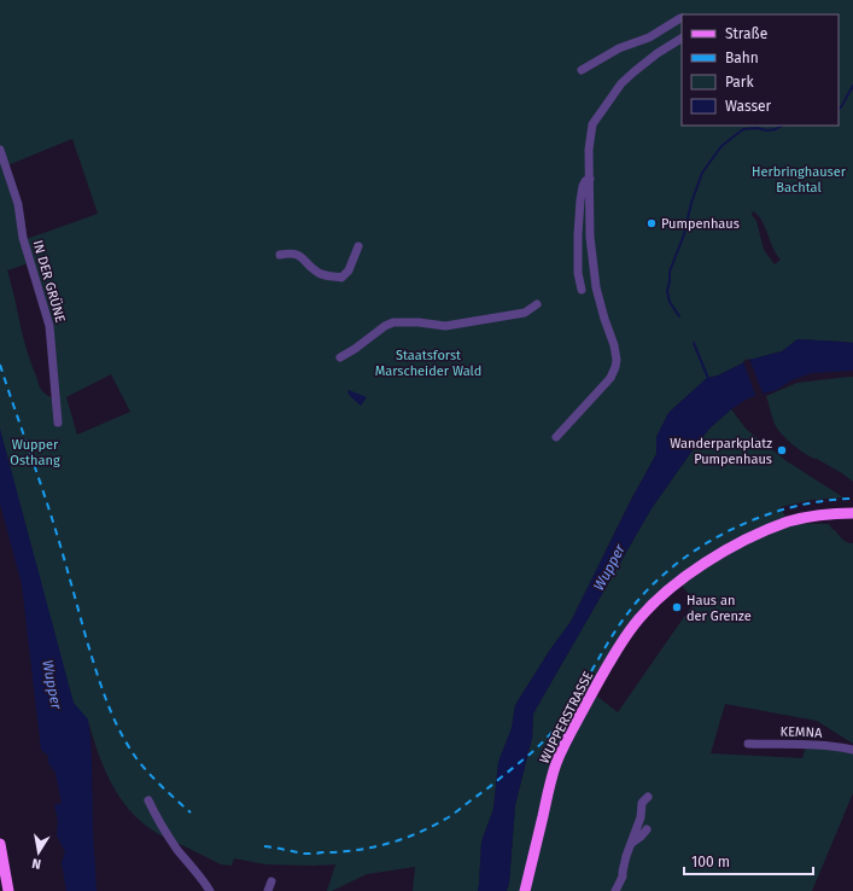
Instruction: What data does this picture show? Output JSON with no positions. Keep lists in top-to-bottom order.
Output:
{
  "streets": {
    "main road": ["WUPPERSTRASSE"],
    "street": ["IN DER GRÜNE", "KEMNA"]
  },
  "water": ["Wupper"],
  "parks": ["Herbringhauser Bachtal", "Staatsforst Marscheider Wald", "Wupper Osthang"],
  "places": ["Pumpenhaus", "Wanderparkplatz Pumpenhaus", "Haus an der Grenze"],
  "legend": [
    "Straße",
    "Bahn",
    "Park",
    "Wasser"
  ],
  "scale_bar": "100 m",
  "north": "bottom"
}
